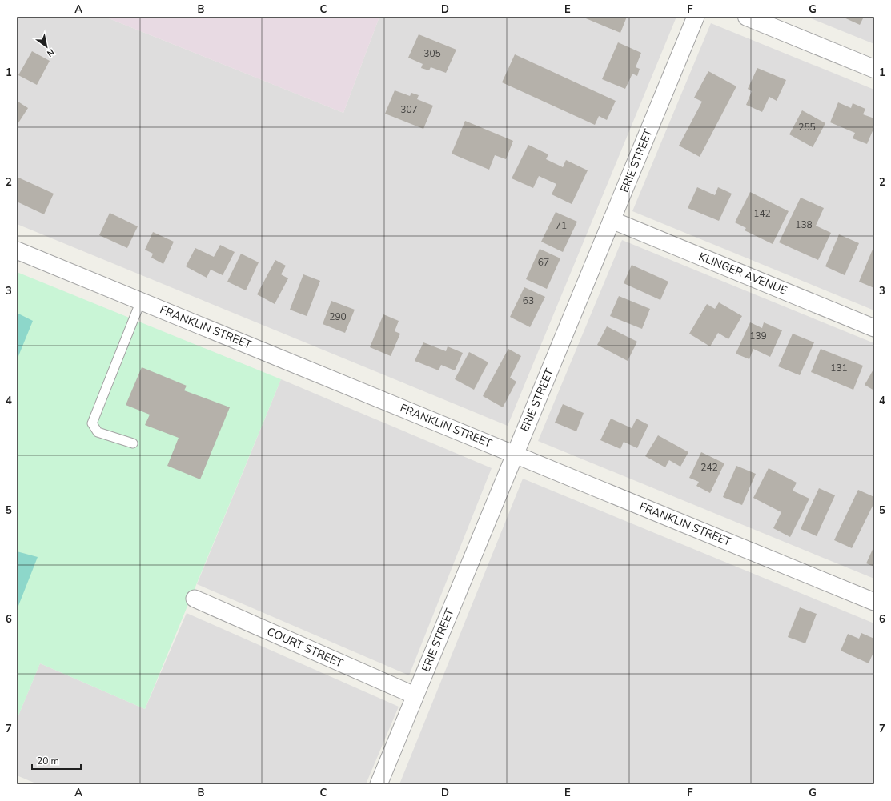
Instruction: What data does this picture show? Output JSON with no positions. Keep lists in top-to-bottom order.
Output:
{
  "streets": {
    "street": [
      "ERIE STREET",
      "KLINGER AVENUE",
      "FRANKLIN STREET",
      "COURT STREET"
    ]
  },
  "crossings": [
    ["ERIE STREET", "KLINGER AVENUE"],
    ["ERIE STREET", "FRANKLIN STREET"],
    ["ERIE STREET", "COURT STREET"]
  ],
  "house_numbers": [
    "305",
    "307",
    "255",
    "142",
    "138",
    "71",
    "67",
    "63",
    "290",
    "139",
    "131",
    "242"
  ],
  "scale_bar": "20 m",
  "north": "bottom right",
  "grid": {
    "columns": [
      "A",
      "B",
      "C",
      "D",
      "E",
      "F",
      "G"
    ],
    "rows": [
      "1",
      "2",
      "3",
      "4",
      "5",
      "6",
      "7"
    ]
  }
}
